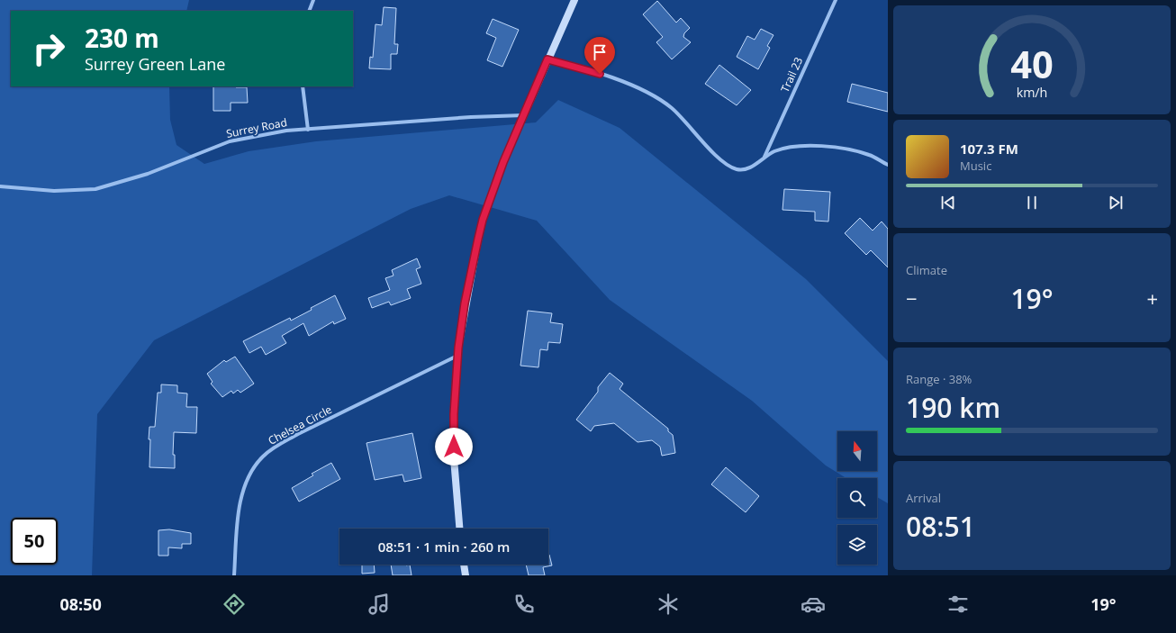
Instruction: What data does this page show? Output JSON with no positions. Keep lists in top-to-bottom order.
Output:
{
  "streets": {
    "street": ["Trail 23", "Surrey Road", "Chelsea Circle"]
  },
  "north": "top",
  "page": {
    "turn": ["230 m", "Surrey Green Lane"],
    "song": ["107.3 FM", "Music"],
    "tile": [
      "Climate",
      ["Range · 38%", "190 km"],
      ["Arrival", "08:51"]
    ],
    "heat": ["−", "19°", "+"],
    "limit": "50",
    "trip": "08:51 · 1 min · 260 m",
    "tabs": ["08:50", "19°"],
    "gauge": ["40", "km/h"]
  }
}
